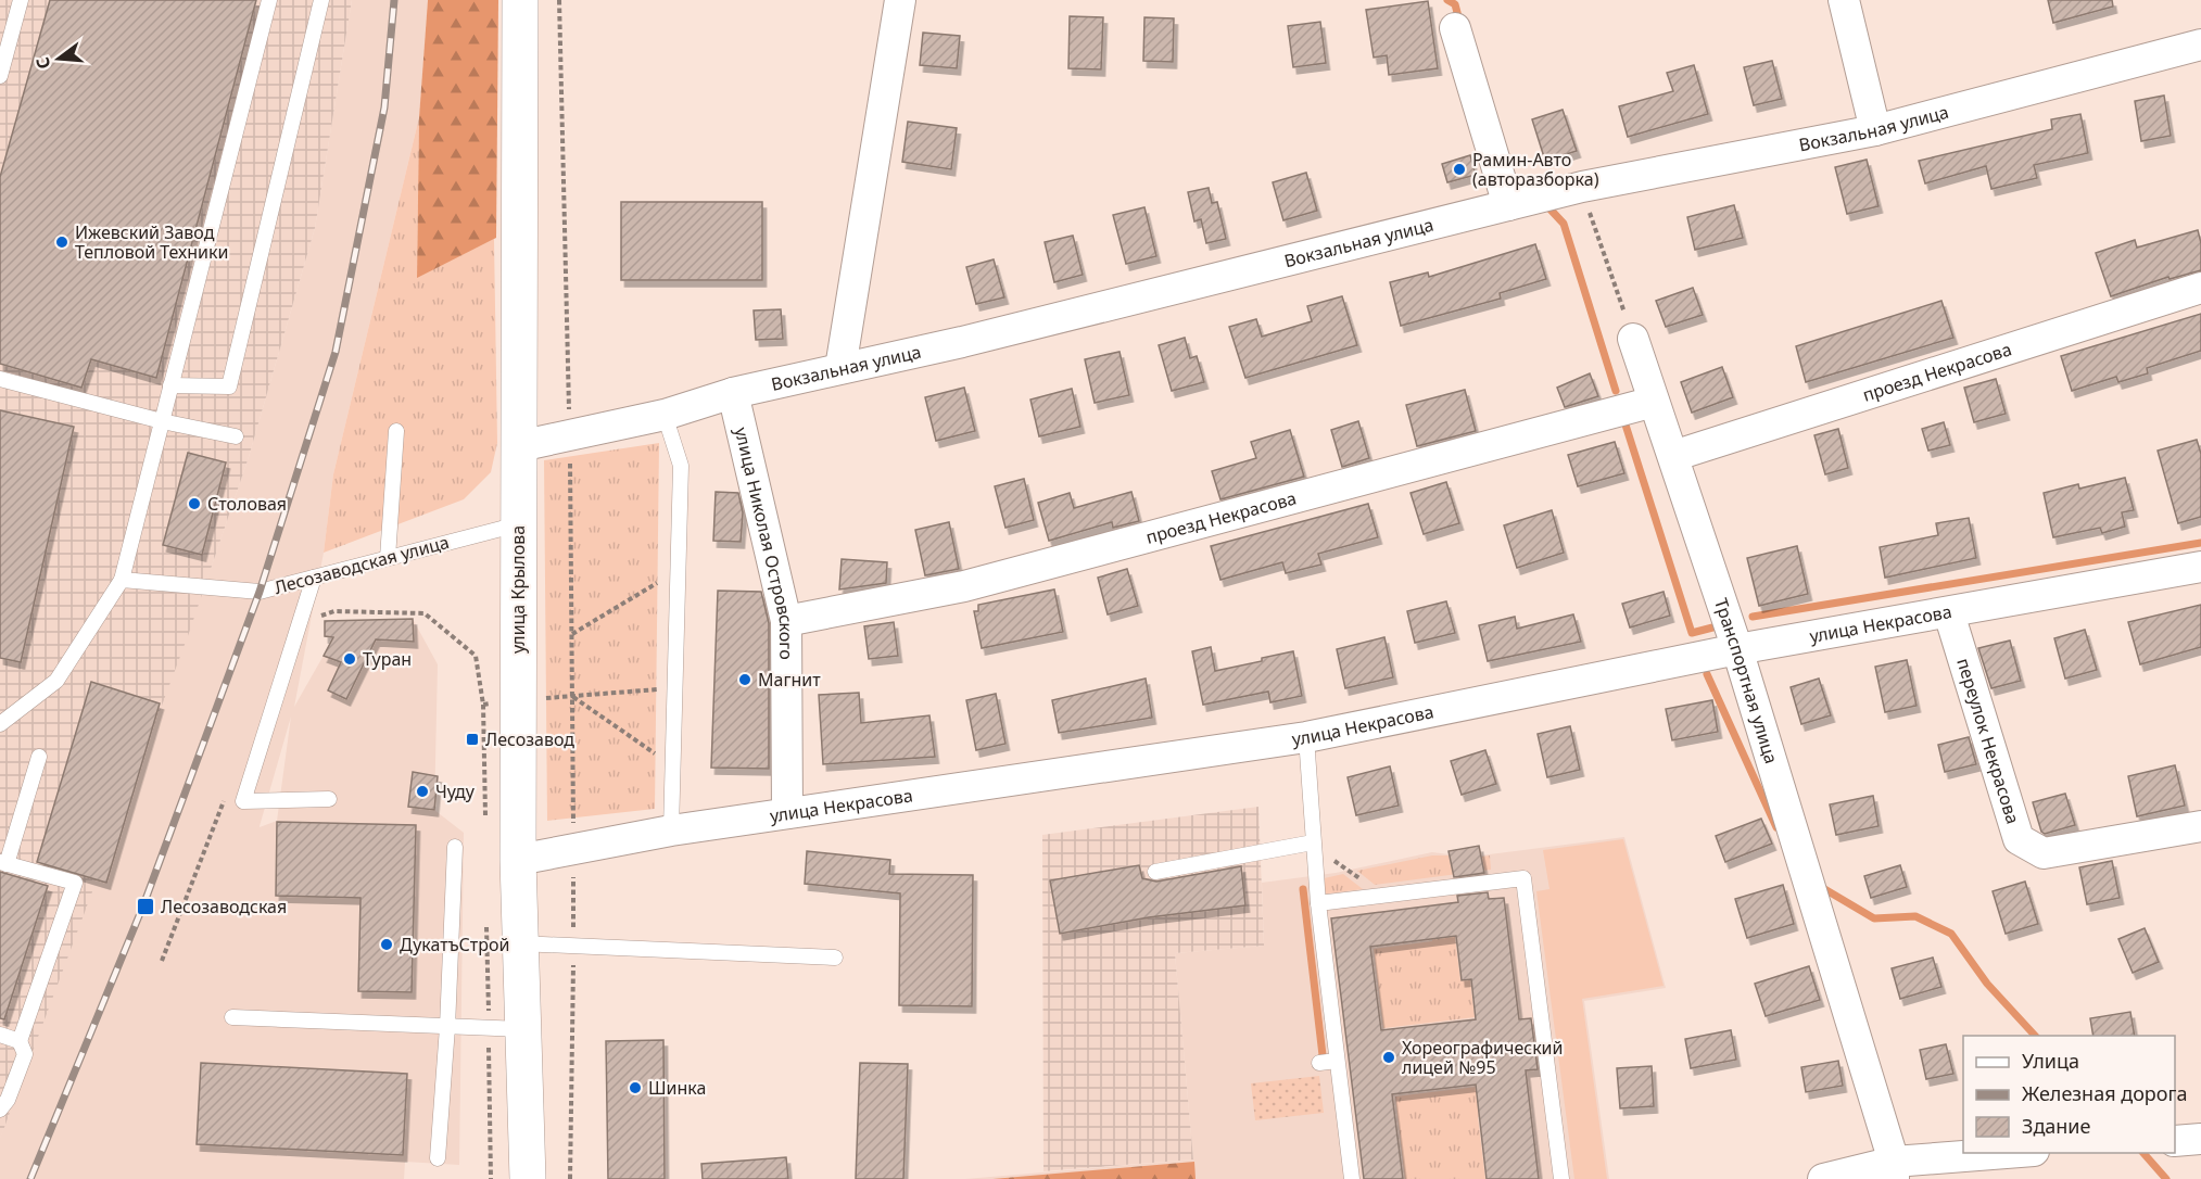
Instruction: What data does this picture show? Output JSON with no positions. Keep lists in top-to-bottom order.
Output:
{
  "streets": {
    "main road": ["улица Крылова"],
    "street": [
      "Вокзальная улица",
      "проезд Некрасова",
      "улица Николая Островского",
      "улица Некрасова",
      "Транспортная улица",
      "переулок Некрасова"
    ],
    "lane": ["Лесозаводская улица"]
  },
  "crossings": [
    ["Вокзальная улица", "улица Николая Островского"],
    ["Вокзальная улица", "улица Крылова"],
    ["проезд Некрасова", "улица Николая Островского"],
    ["проезд Некрасова", "Транспортная улица"],
    ["улица Николая Островского", "улица Некрасова"],
    ["Лесозаводская улица", "улица Крылова"],
    ["улица Крылова", "улица Некрасова"],
    ["улица Некрасова", "Транспортная улица"],
    ["улица Некрасова", "переулок Некрасова"]
  ],
  "places": {
    "other": [
      "Рамин-Авто (авторазборка)",
      "Ижевский Завод Тепловой Техники",
      "Столовая",
      "Туран",
      "Магнит",
      "Чуду",
      "ДукатъСтрой",
      "Хореографический лицей №95",
      "Шинка"
    ],
    "transit": ["Лесозавод", "Лесозаводская"]
  },
  "legend": ["Улица", "Железная дорога", "Здание"],
  "north": "left"
}
